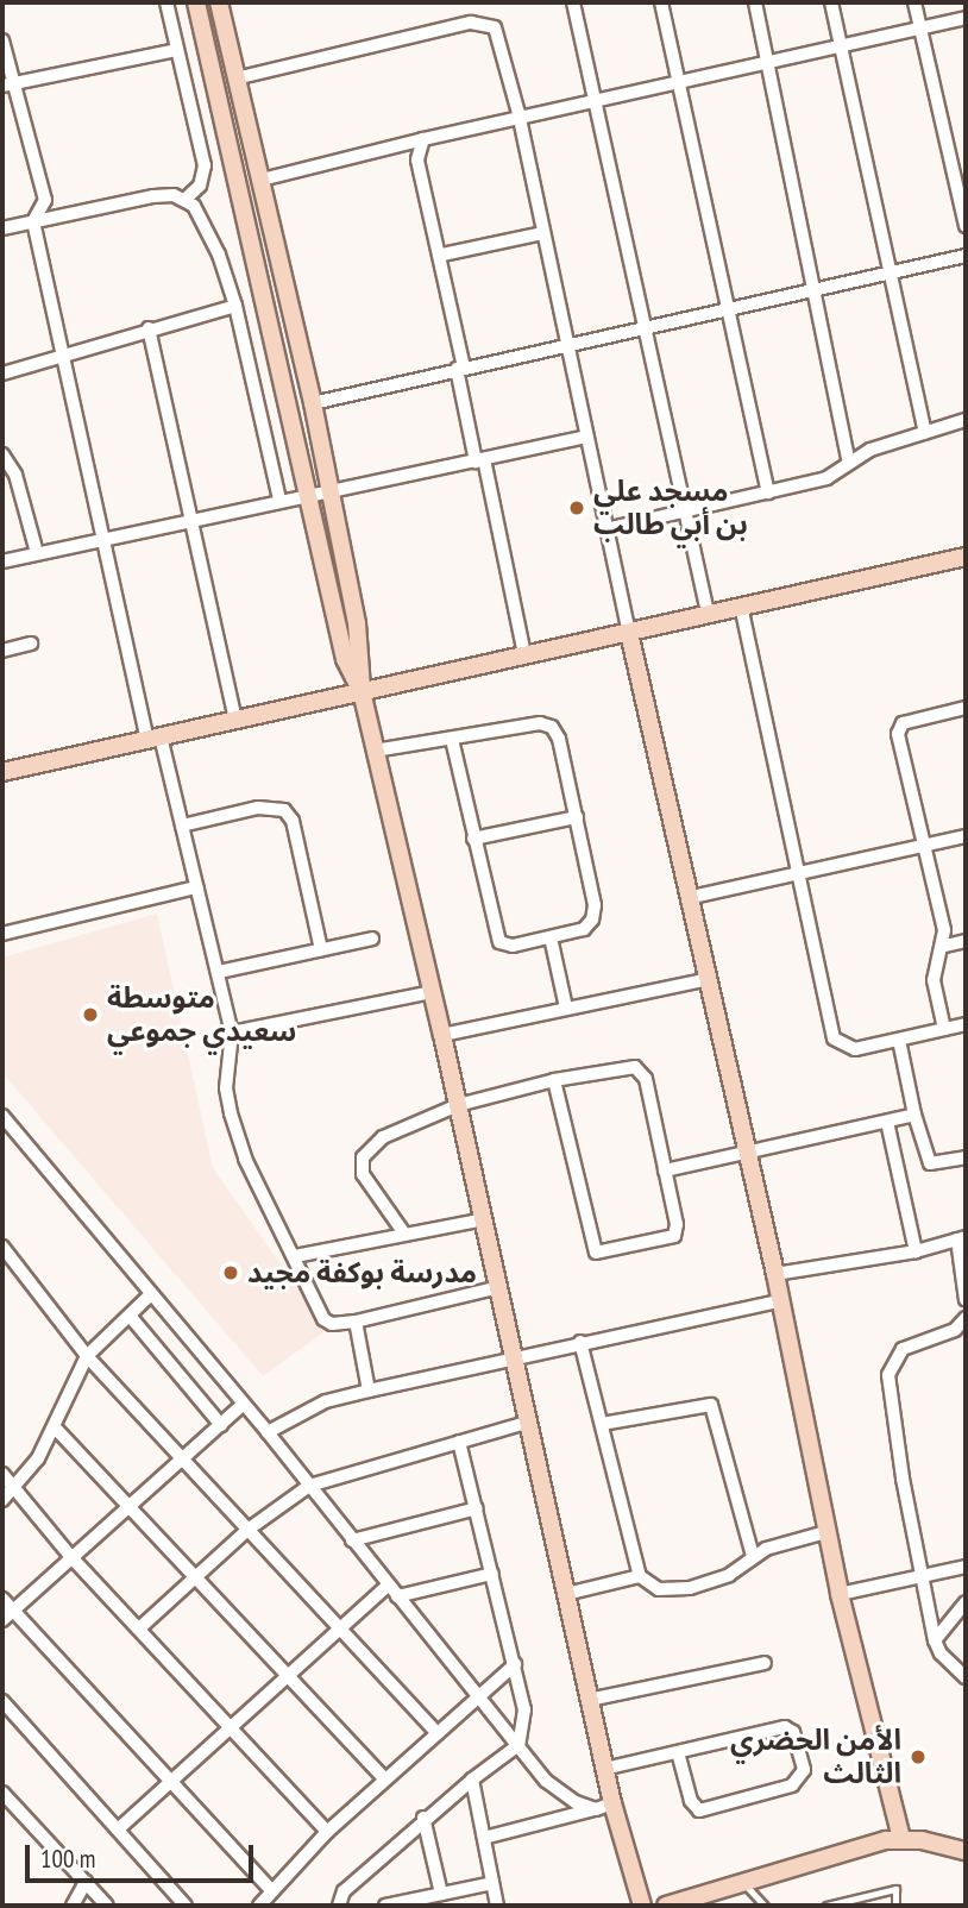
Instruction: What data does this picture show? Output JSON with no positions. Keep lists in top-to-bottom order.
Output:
{
  "places": [
    "مسجد علي بن أبي طالب",
    "متوسطة سعيدي جموعي",
    "مدرسة بوكفة مجيد",
    "الأمن الحضري الثالث"
  ],
  "scale_bar": "100 m"
}
